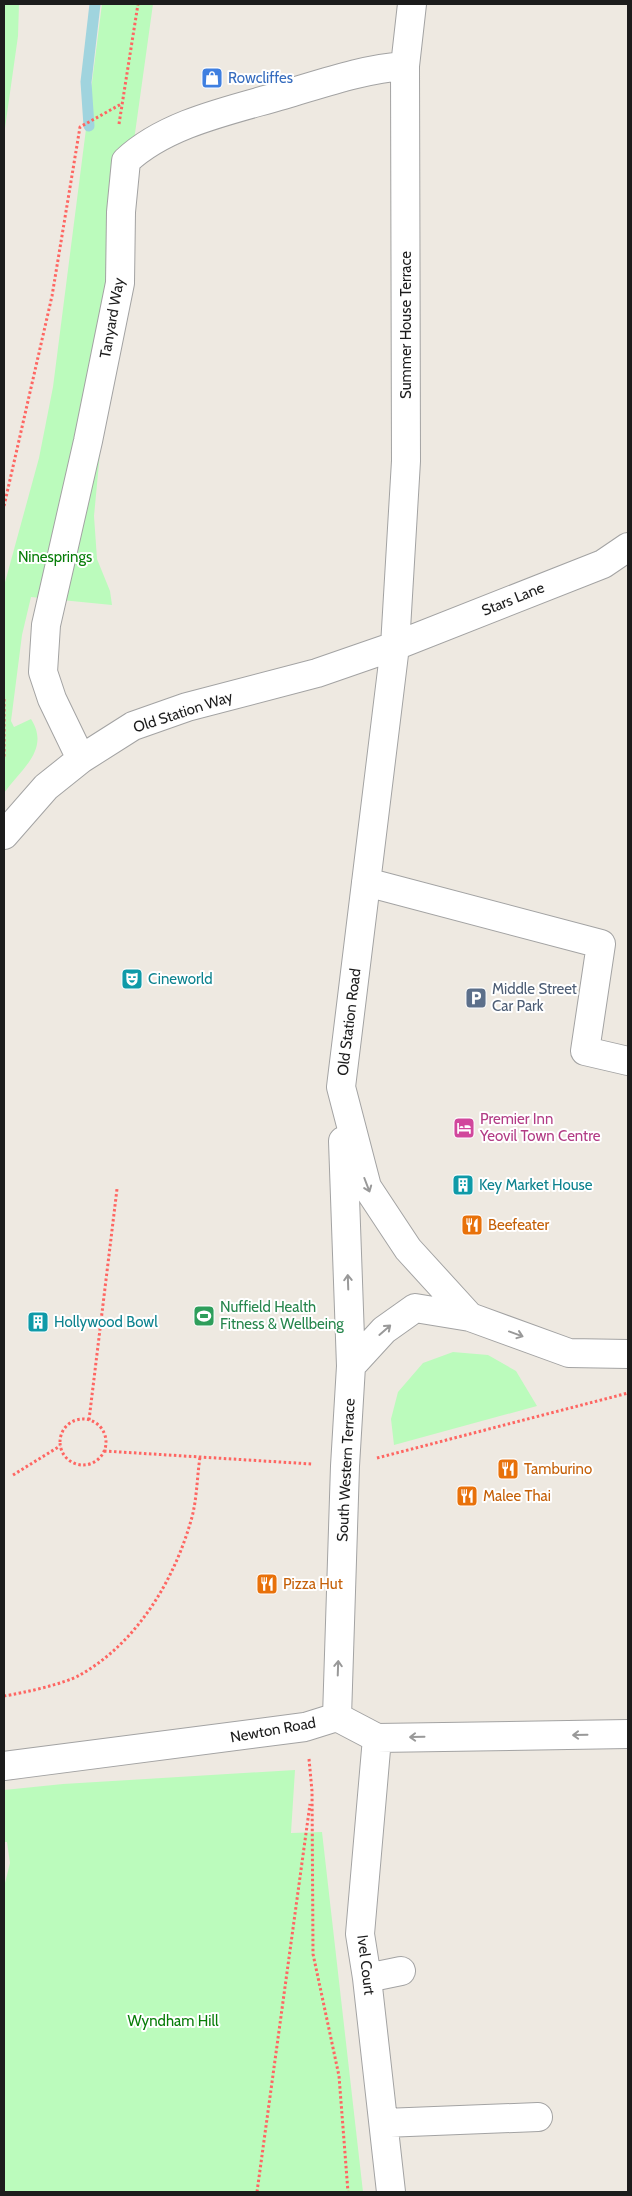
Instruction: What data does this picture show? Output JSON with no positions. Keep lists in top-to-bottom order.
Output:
{
  "streets": {
    "street": [
      "Tanyard Way",
      "Summer House Terrace",
      "Stars Lane",
      "Old Station Way",
      "Old Station Road",
      "South Western Terrace",
      "Newton Road",
      "Ivel Court"
    ]
  },
  "crossings": [
    ["Tanyard Way", "Summer House Terrace"],
    ["Tanyard Way", "Old Station Way"],
    ["Summer House Terrace", "Stars Lane"],
    ["Summer House Terrace", "Old Station Way"],
    ["Summer House Terrace", "Old Station Road"],
    ["Stars Lane", "Old Station Way"],
    ["Stars Lane", "Old Station Road"],
    ["Old Station Way", "Old Station Road"],
    ["Old Station Road", "South Western Terrace"],
    ["South Western Terrace", "Newton Road"],
    ["Newton Road", "Ivel Court"]
  ],
  "one_way": ["Old Station Road", "South Western Terrace", "Newton Road"],
  "parks": ["Ninesprings", "Wyndham Hill"],
  "places": {
    "shop": ["Rowcliffes"],
    "theatre": ["Cineworld"],
    "parking": ["Middle Street Car Park"],
    "hotel": ["Premier Inn Yeovil Town Centre"],
    "building": ["Key Market House", "Hollywood Bowl"],
    "restaurant": [
      "Beefeater",
      "Tamburino",
      "Malee Thai",
      "Pizza Hut"
    ],
    "sports": ["Nuffield Health Fitness & Wellbeing"]
  }
}
